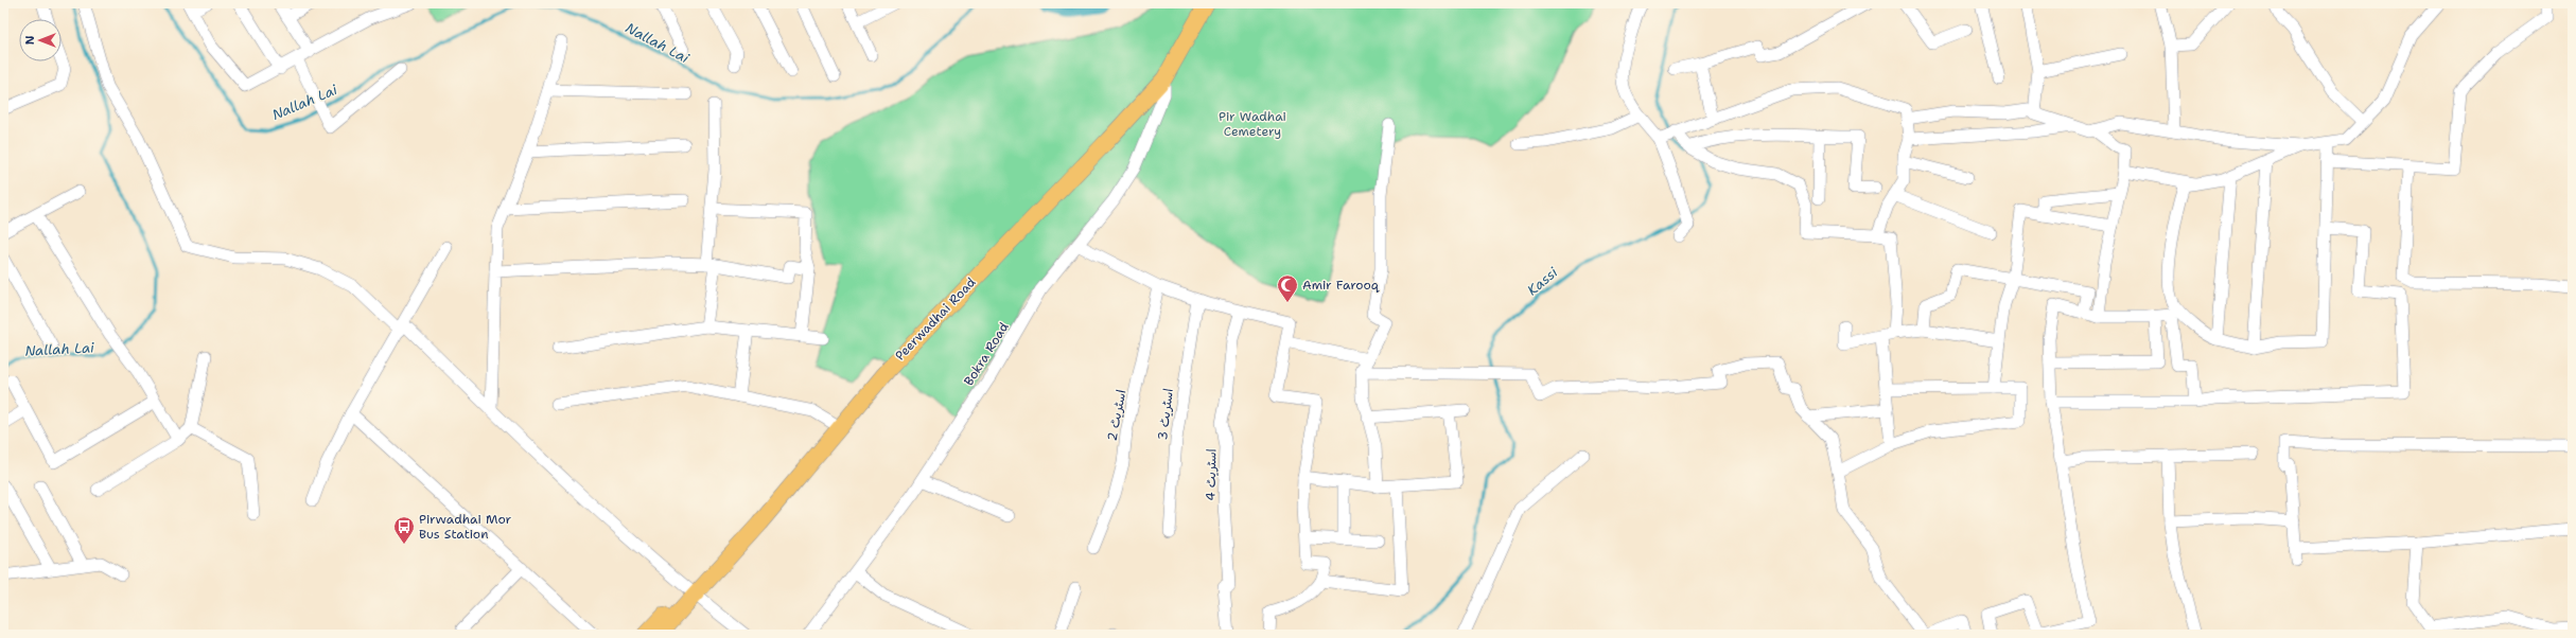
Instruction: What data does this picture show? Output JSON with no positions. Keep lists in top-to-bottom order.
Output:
{
  "streets": {
    "main road": ["Peerwadhai Road"],
    "street": [
      "Bokra Road",
      "اسٹریٹ 3",
      "اسٹریٹ 2",
      "اسٹریٹ 4"
    ]
  },
  "crossings": [
    ["Peerwadhai Road", "Bokra Road"]
  ],
  "water": ["Nallah Lai", "Kassi"],
  "parks": ["Pir Wadhai Cemetery"],
  "places": {
    "mosque": ["Amir Farooq"],
    "bus stop": ["Pirwadhai Mor Bus Station"]
  },
  "north": "left"
}
